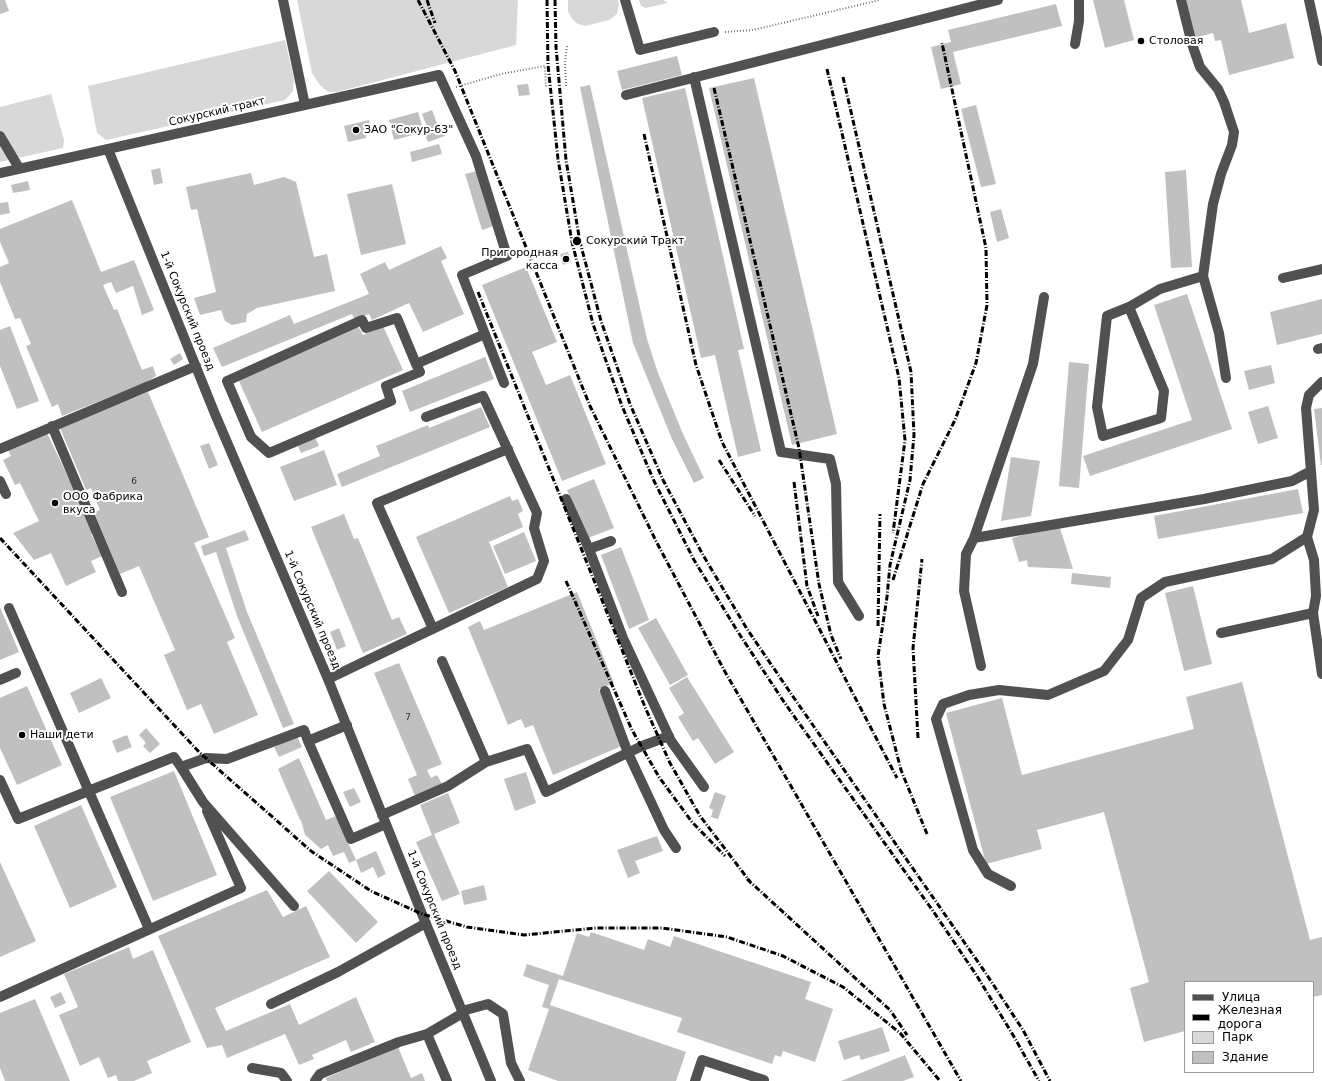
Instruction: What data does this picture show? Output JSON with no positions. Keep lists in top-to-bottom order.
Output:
{
  "streets": {
    "street": ["Сокурский тракт", "1-й Сокурский проезд"]
  },
  "crossings": [
    ["Сокурский тракт", "1-й Сокурский проезд"]
  ],
  "places": [
    "Cтоловая",
    "ЗАО \"Сокур-63\"",
    "Сокурский Тракт",
    "Пригородная касса",
    "ООО Фабрика вкуса",
    "Наши дети"
  ],
  "house_numbers": ["6", "7"],
  "legend": [
    "Улица",
    "Железная дорога",
    "Парк",
    "Здание"
  ]
}
